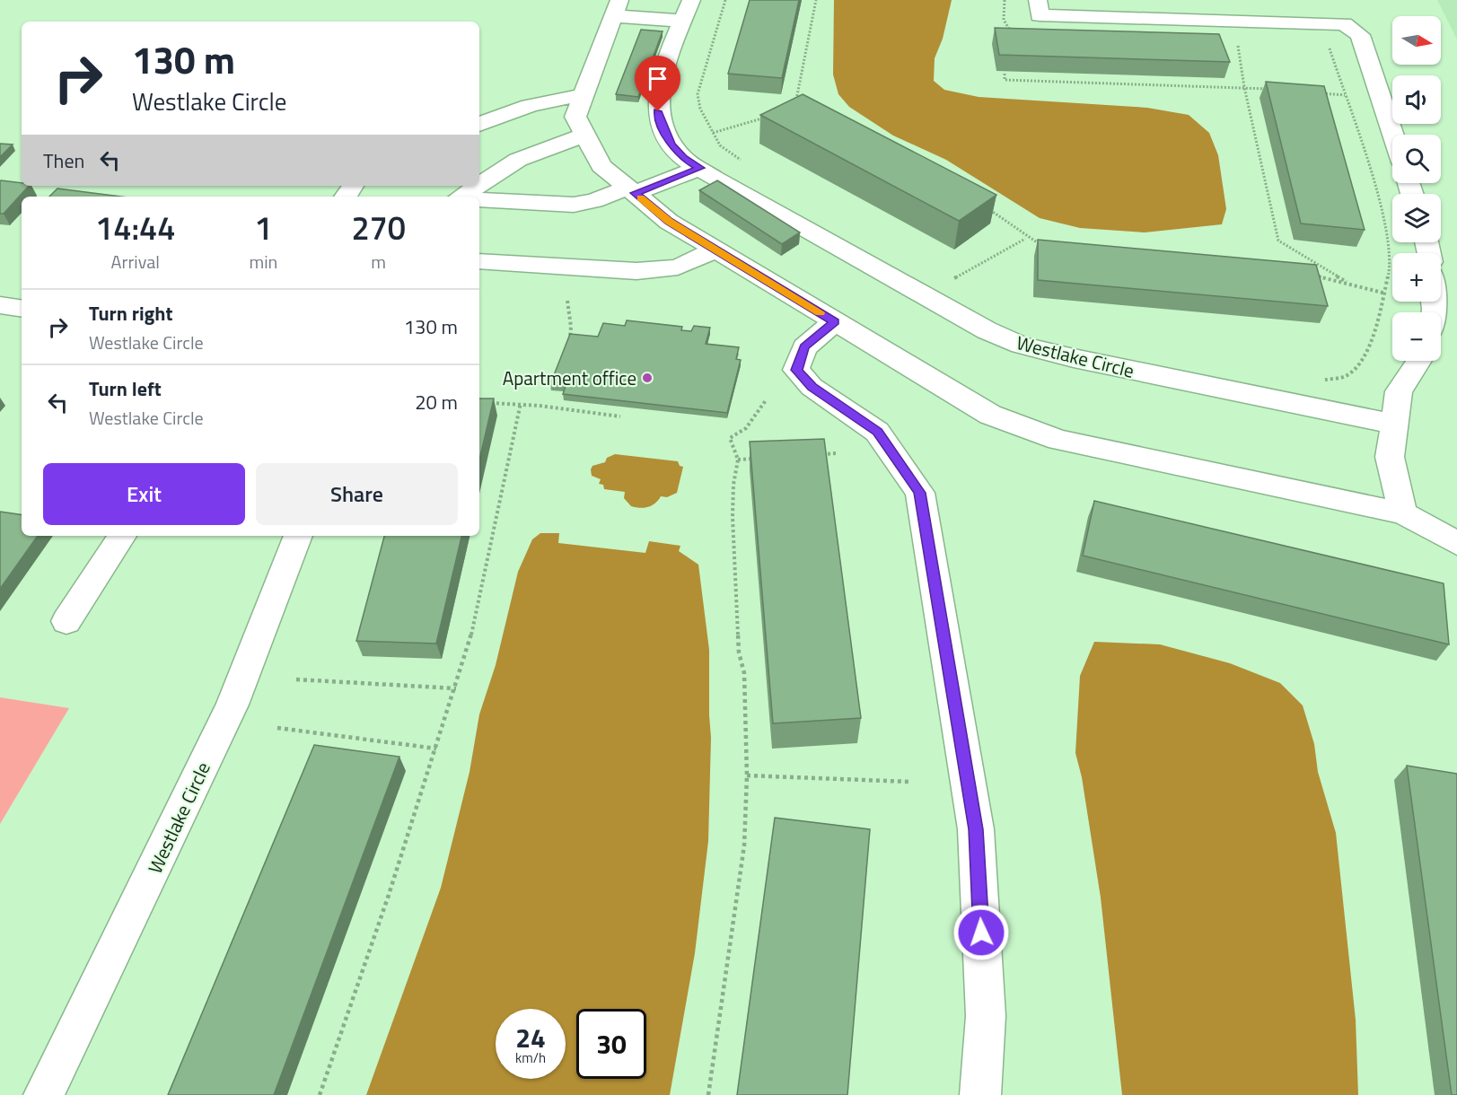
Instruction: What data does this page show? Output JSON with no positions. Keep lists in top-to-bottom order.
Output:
{
  "streets": {
    "street": ["Westlake Circle"]
  },
  "places": ["Apartment office"],
  "north": "right",
  "page": {
    "map_buttons": ["+", "−"],
    "turn": ["130 m", "Westlake Circle"],
    "then": "Then",
    "eta": [
      "14:44",
      "Arrival",
      "1",
      "min",
      "270",
      "m"
    ],
    "list": [
      {
        "name": "Turn right",
        "note": "Westlake Circle",
        "value": "130 m"
      },
      {
        "name": "Turn left",
        "note": "Westlake Circle",
        "value": "20 m"
      }
    ],
    "buttons": ["Exit", "Share"],
    "speed": "24 km/h",
    "limit": "30"
  }
}
